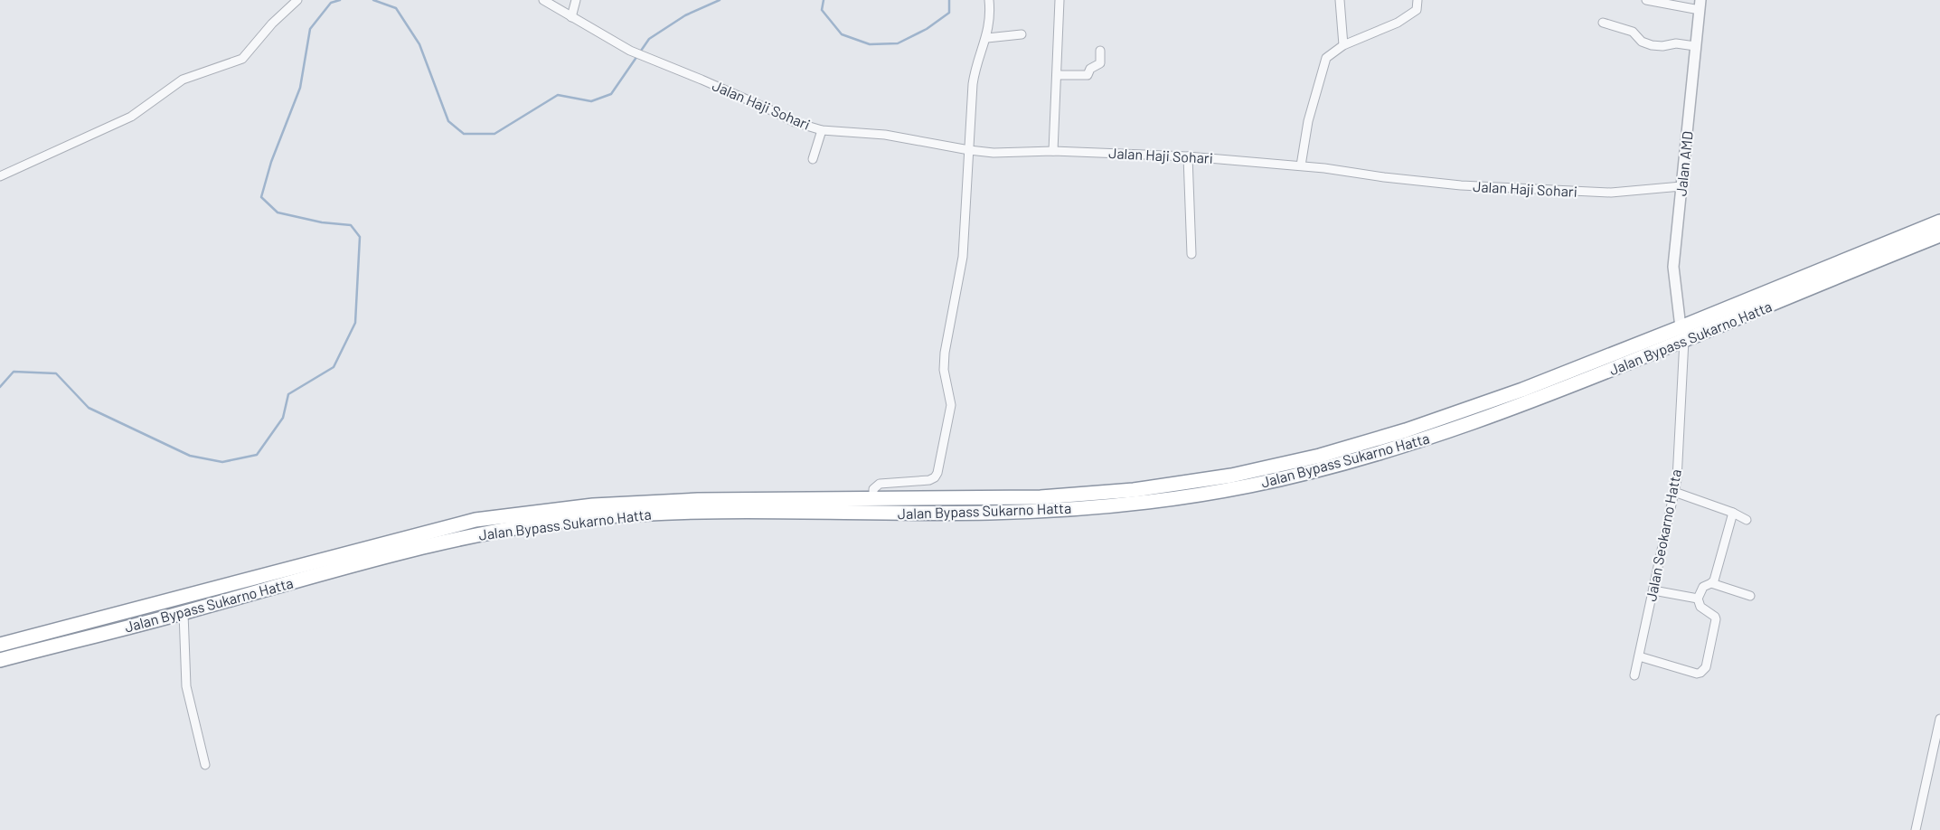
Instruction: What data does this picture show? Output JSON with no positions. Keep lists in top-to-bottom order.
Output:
{
  "streets": {
    "highway": ["Jalan Bypass Sukarno Hatta"],
    "street": ["Jalan Haji Sohari", "Jalan AMD", "Jalan Seokarno Hatta"]
  },
  "crossings": [
    ["Jalan Haji Sohari", "Jalan AMD"],
    ["Jalan AMD", "Jalan Bypass Sukarno Hatta"],
    ["Jalan AMD", "Jalan Seokarno Hatta"],
    ["Jalan Bypass Sukarno Hatta", "Jalan Seokarno Hatta"]
  ]
}
